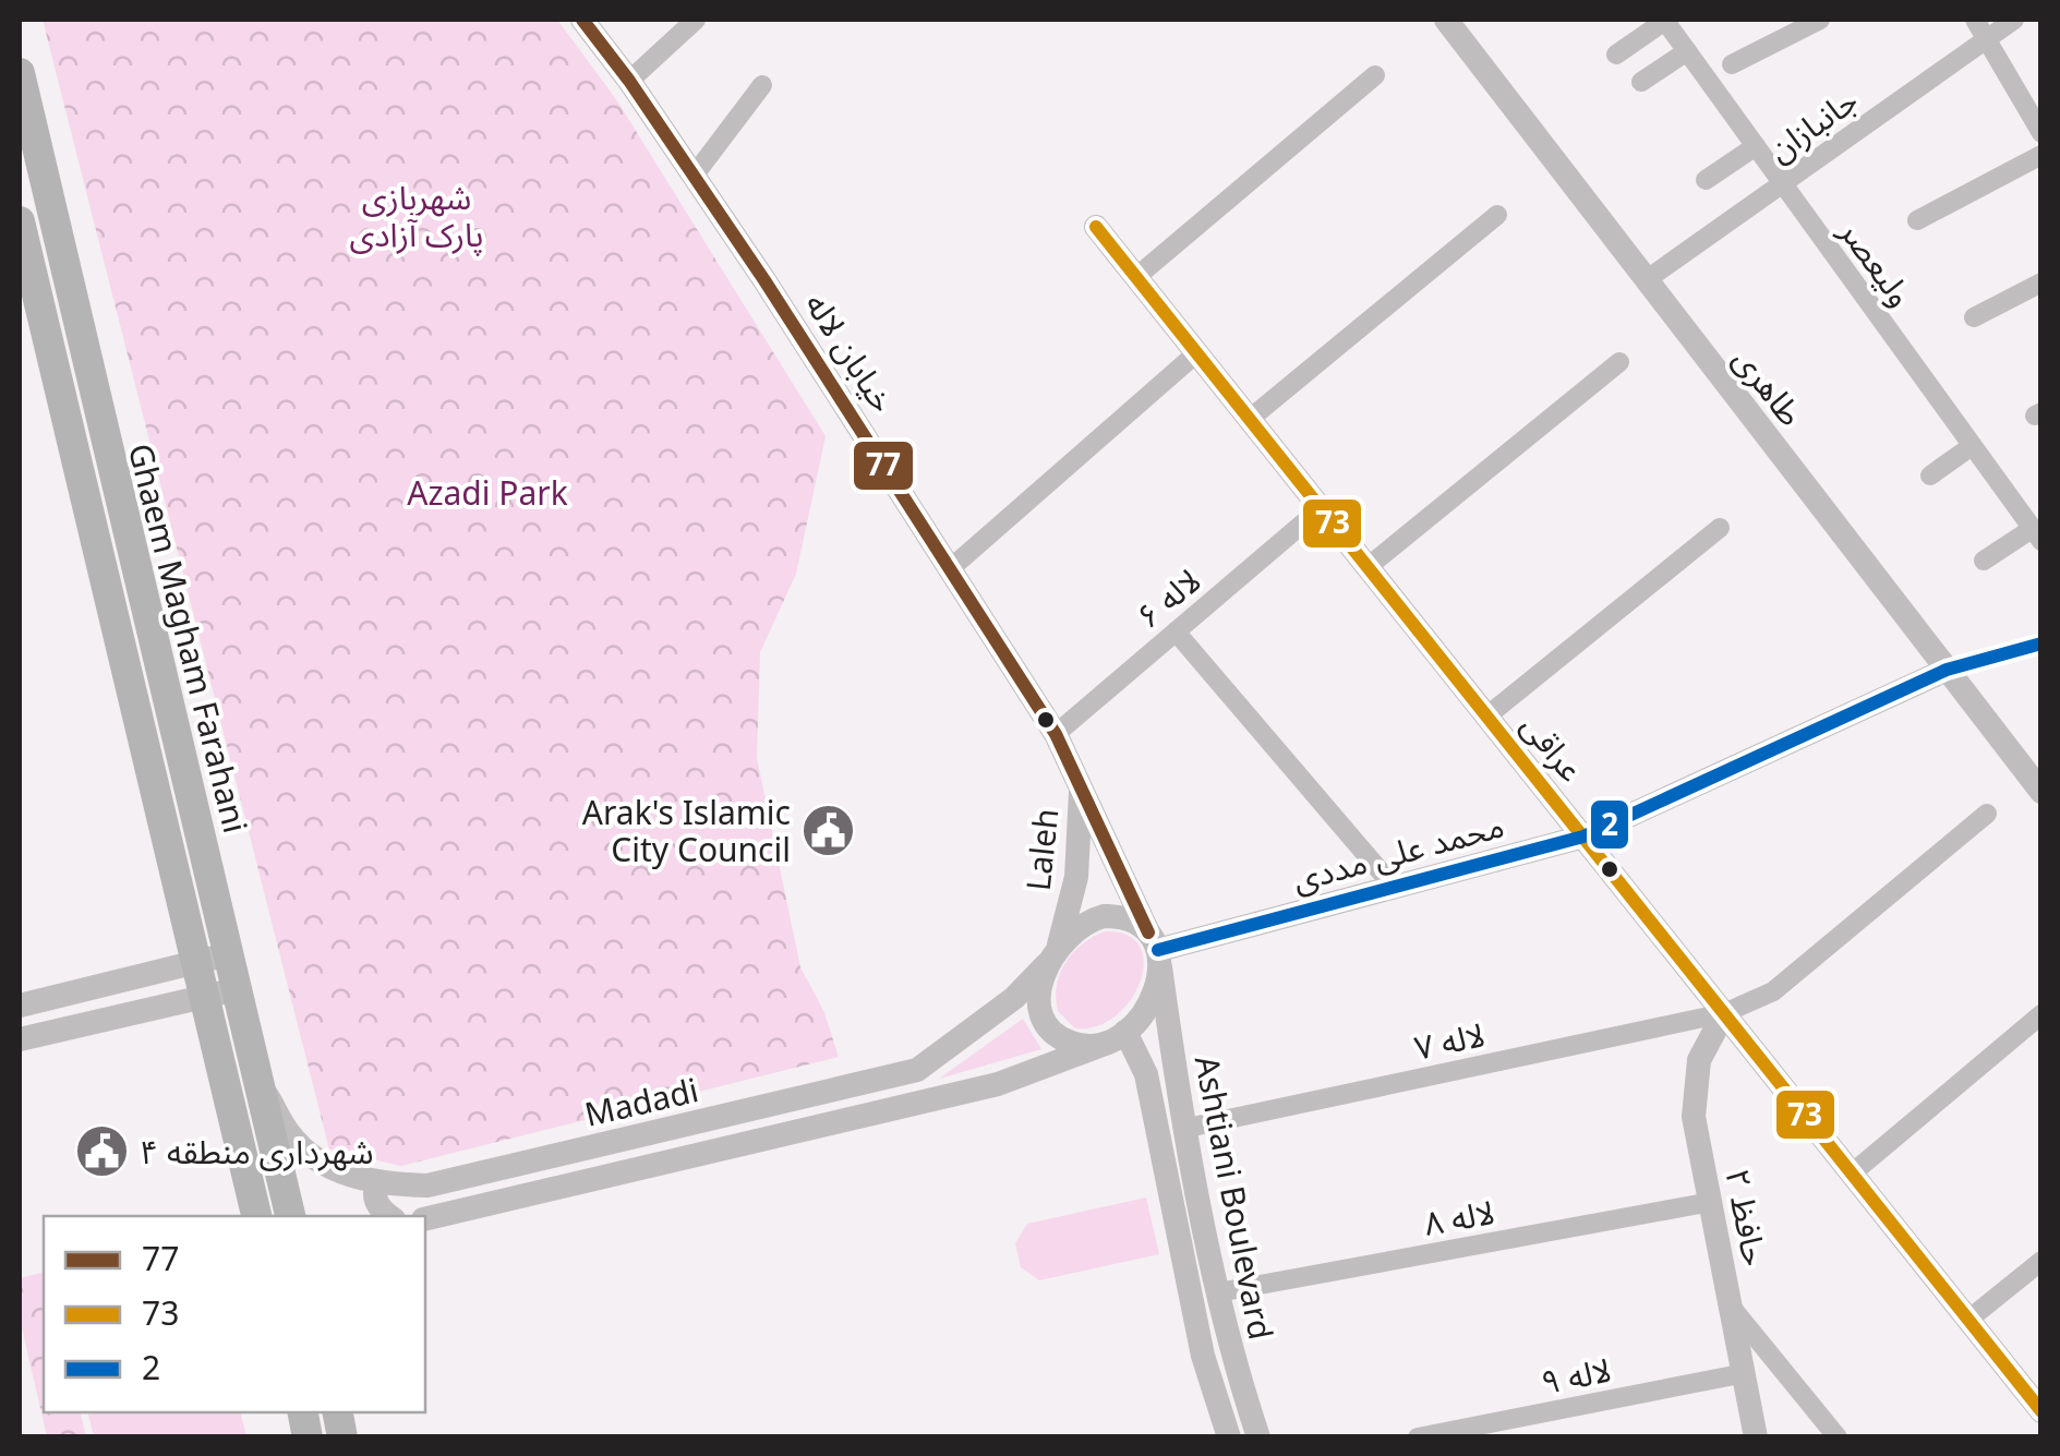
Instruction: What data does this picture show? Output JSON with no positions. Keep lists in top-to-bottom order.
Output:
{
  "streets": {
    "main road": ["Ghaem Magham Farahani"],
    "street": [
      "جانبازان",
      "ولیعصر",
      "خیابان لاله",
      "طاهری",
      "لاله ۶",
      "عراقی",
      "Laleh",
      "محمد علی مددی",
      "لاله ۷",
      "Madadi",
      "Ashtiani Boulevard",
      "لاله ۸",
      "حافظ ۲",
      "لاله ۹"
    ]
  },
  "crossings": [
    ["جانبازان", "ولیعصر"],
    ["جانبازان", "طاهری"],
    ["خیابان لاله", "لاله ۶"],
    ["خیابان لاله", "Laleh"],
    ["طاهری", "محمد علی مددی"],
    ["لاله ۶", "عراقی"],
    ["Ghaem Magham Farahani", "Madadi"],
    ["عراقی", "محمد علی مددی"],
    ["عراقی", "لاله ۷"],
    ["عراقی", "حافظ ۲"],
    ["Laleh", "محمد علی مددی"],
    ["Laleh", "Madadi"],
    ["Laleh", "Ashtiani Boulevard"],
    ["محمد علی مددی", "Madadi"],
    ["محمد علی مددی", "Ashtiani Boulevard"],
    ["لاله ۷", "Ashtiani Boulevard"],
    ["لاله ۷", "حافظ ۲"],
    ["Madadi", "Ashtiani Boulevard"],
    ["Ashtiani Boulevard", "لاله ۸"],
    ["لاله ۸", "حافظ ۲"],
    ["حافظ ۲", "لاله ۹"]
  ],
  "parks": ["شهربازی پارک آزادی", "Azadi Park"],
  "places": {
    "public building": ["Arak's Islamic City Council", "شهرداری منطقه ۴"]
  },
  "lines": ["transit line 77", "transit line 73", "transit line 2"],
  "legend": ["77", "73", "2"]
}
